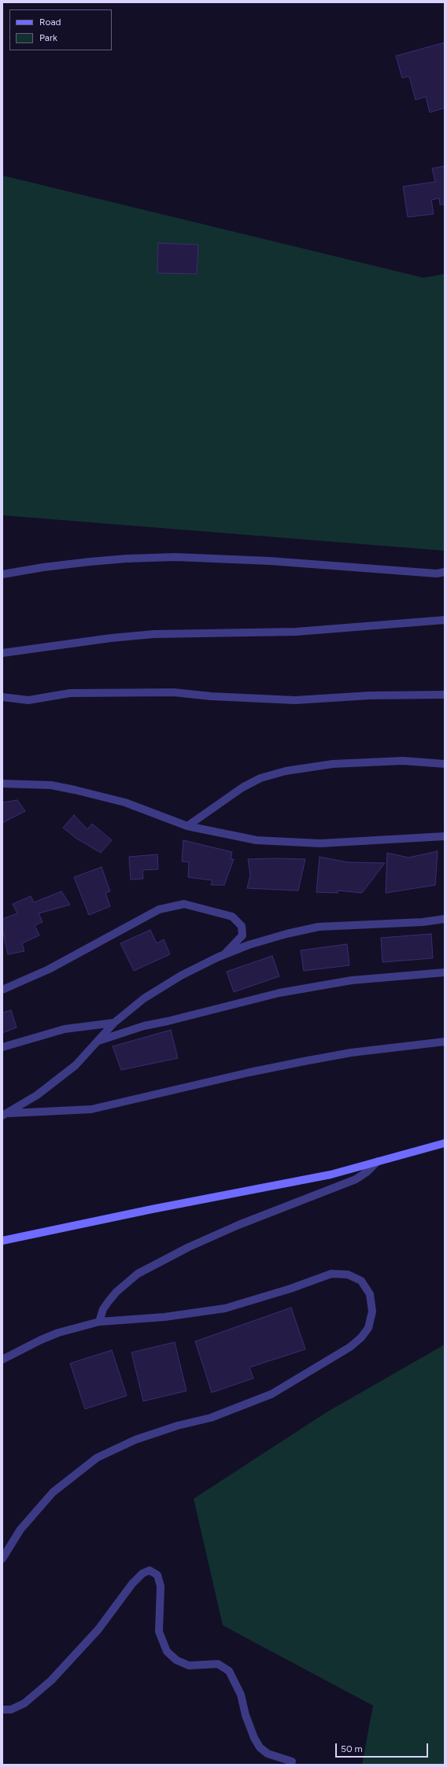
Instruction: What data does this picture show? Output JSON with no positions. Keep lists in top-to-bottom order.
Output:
{
  "legend": ["Road", "Park"],
  "scale_bar": "50 m"
}
